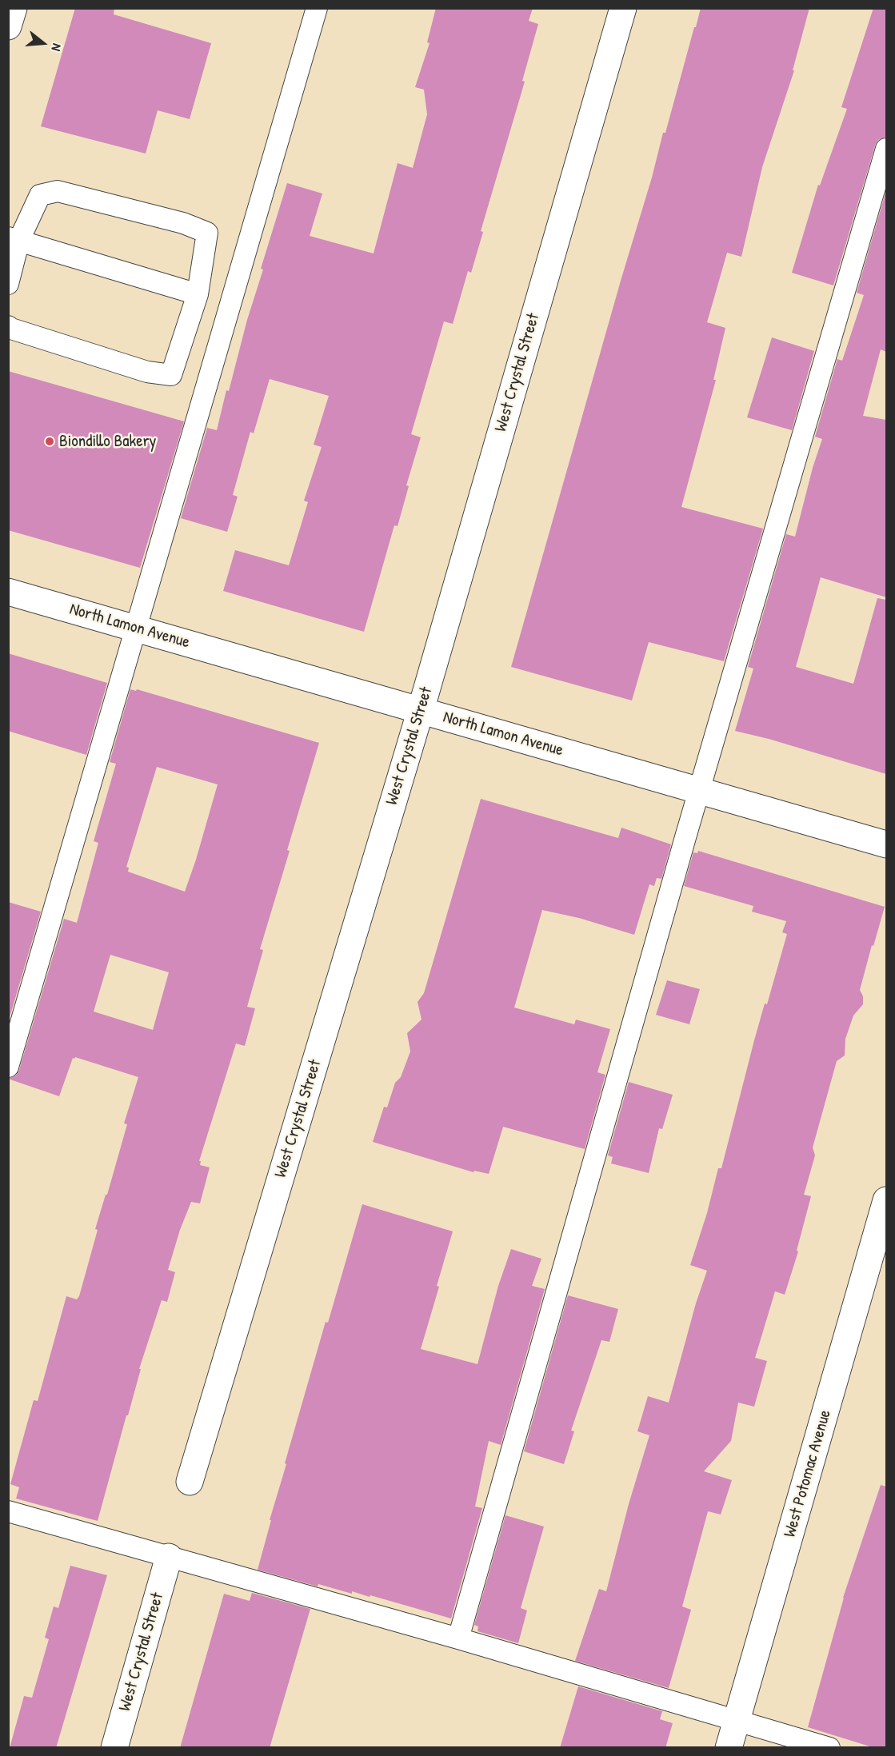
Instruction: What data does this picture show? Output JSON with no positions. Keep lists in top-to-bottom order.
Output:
{
  "streets": {
    "street": ["West Crystal Street", "North Lamon Avenue", "West Potomac Avenue"]
  },
  "crossings": [
    ["West Crystal Street", "North Lamon Avenue"]
  ],
  "places": ["Biondillo Bakery"],
  "north": "right"
}
